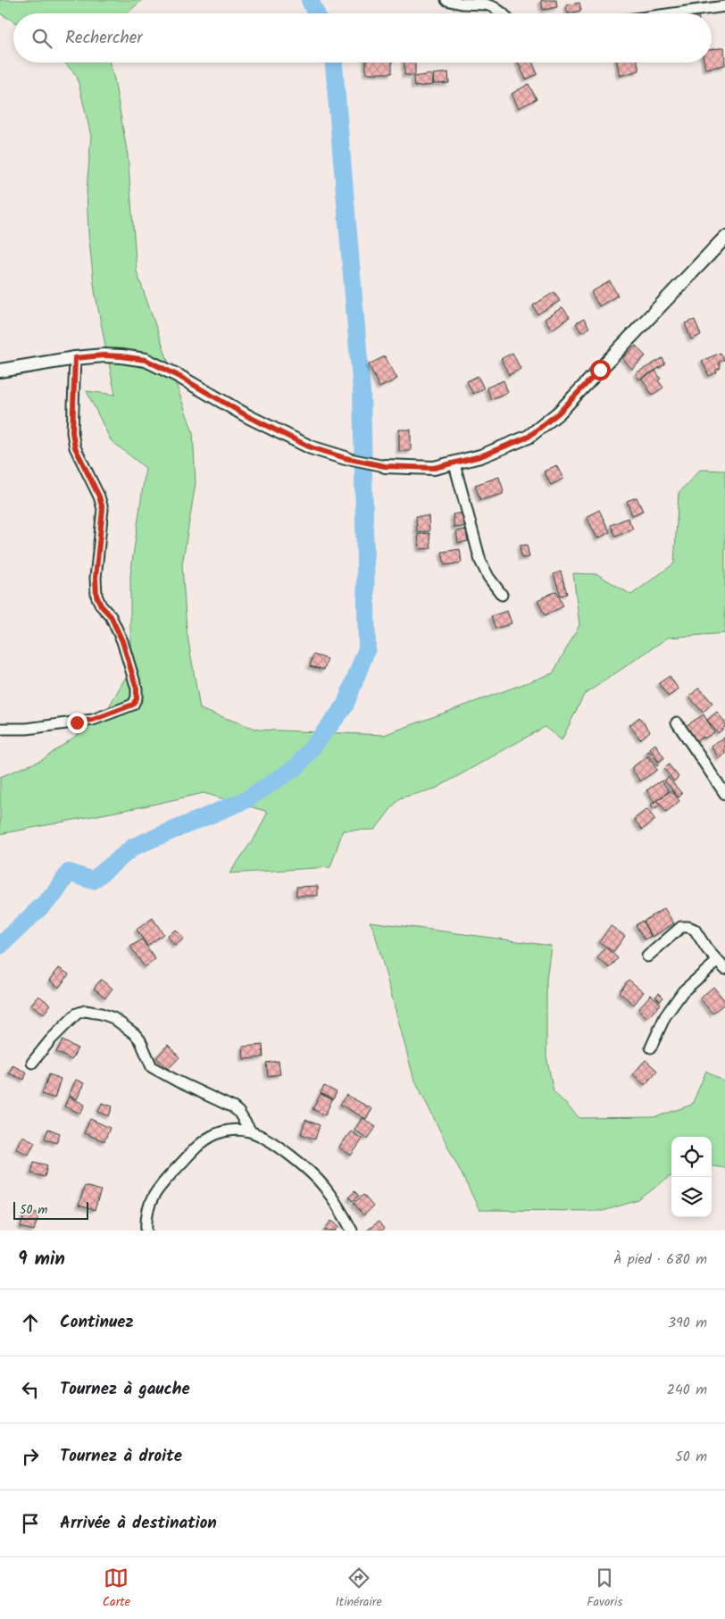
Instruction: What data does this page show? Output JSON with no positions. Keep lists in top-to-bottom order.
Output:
{
  "scale_bar": "50 m",
  "page": {
    "search": "Rechercher",
    "scale": "50 m",
    "heading": ["9 min", "À pied · 680 m"],
    "list": [
      ["Continuez", "390 m"],
      ["Tournez à gauche", "240 m"],
      ["Tournez à droite", "50 m"],
      "Arrivée à destination"
    ],
    "nav": ["Carte", "Itinéraire", "Favoris"]
  }
}
